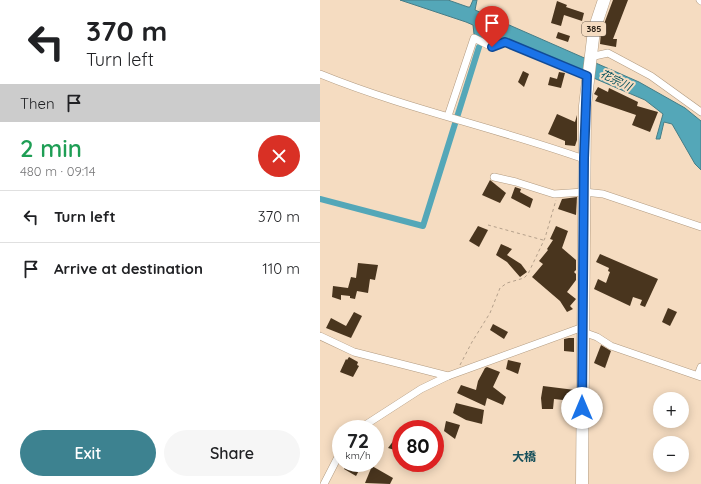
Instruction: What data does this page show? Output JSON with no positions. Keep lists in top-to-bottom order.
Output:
{
  "streets": {
    "highway": ["385"]
  },
  "districts": ["大橋"],
  "water": ["花宗川"],
  "page": {
    "turn": ["370 m", "Turn left"],
    "then": "Then",
    "heading": ["2 min", "480 m · 09:14"],
    "list": [
      {
        "name": "Turn left",
        "value": "370 m"
      },
      {
        "name": "Arrive at destination",
        "value": "110 m"
      }
    ],
    "map_buttons": ["+", "−"],
    "speed": "72 km/h",
    "limit": "80",
    "buttons": ["Exit", "Share"]
  }
}
